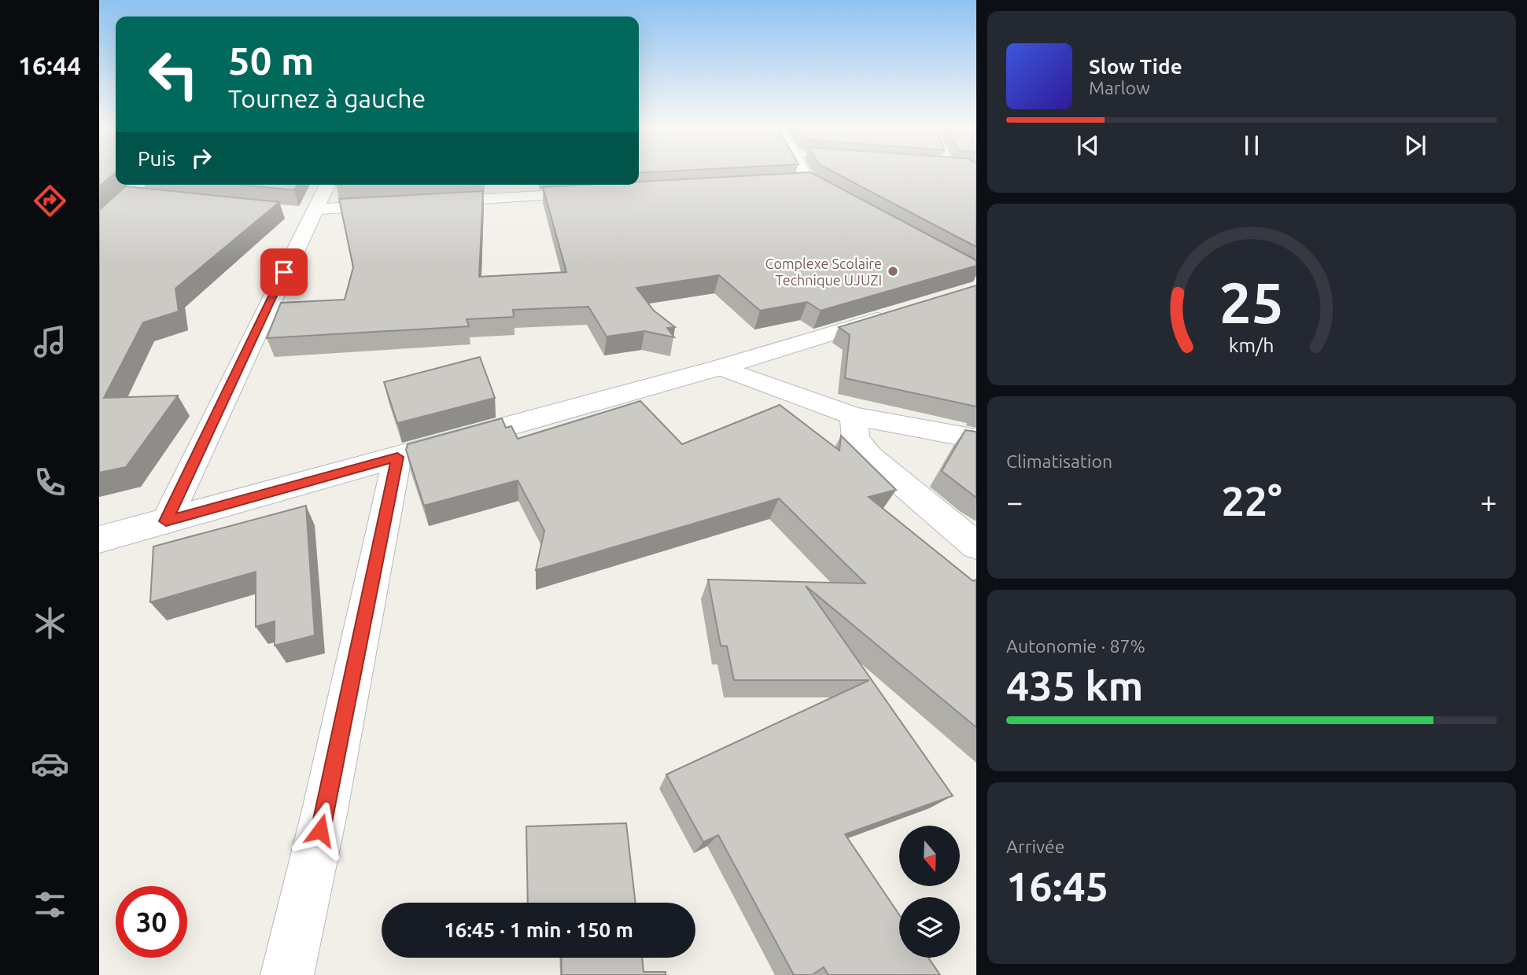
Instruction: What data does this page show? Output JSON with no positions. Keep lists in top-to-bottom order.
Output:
{
  "places": ["Complexe Scolaire Technique UJUZI"],
  "north": "bottom",
  "page": {
    "tabs": "16:44",
    "turn": ["50 m", "Tournez à gauche"],
    "song": ["Slow Tide", "Marlow"],
    "then": "Puis",
    "tile": [
      "Climatisation",
      ["Autonomie · 87%", "435 km"],
      ["Arrivée", "16:45"]
    ],
    "heat": ["−", "22°", "+"],
    "limit": "30",
    "trip": "16:45 · 1 min · 150 m",
    "gauge": ["25", "km/h"]
  }
}
